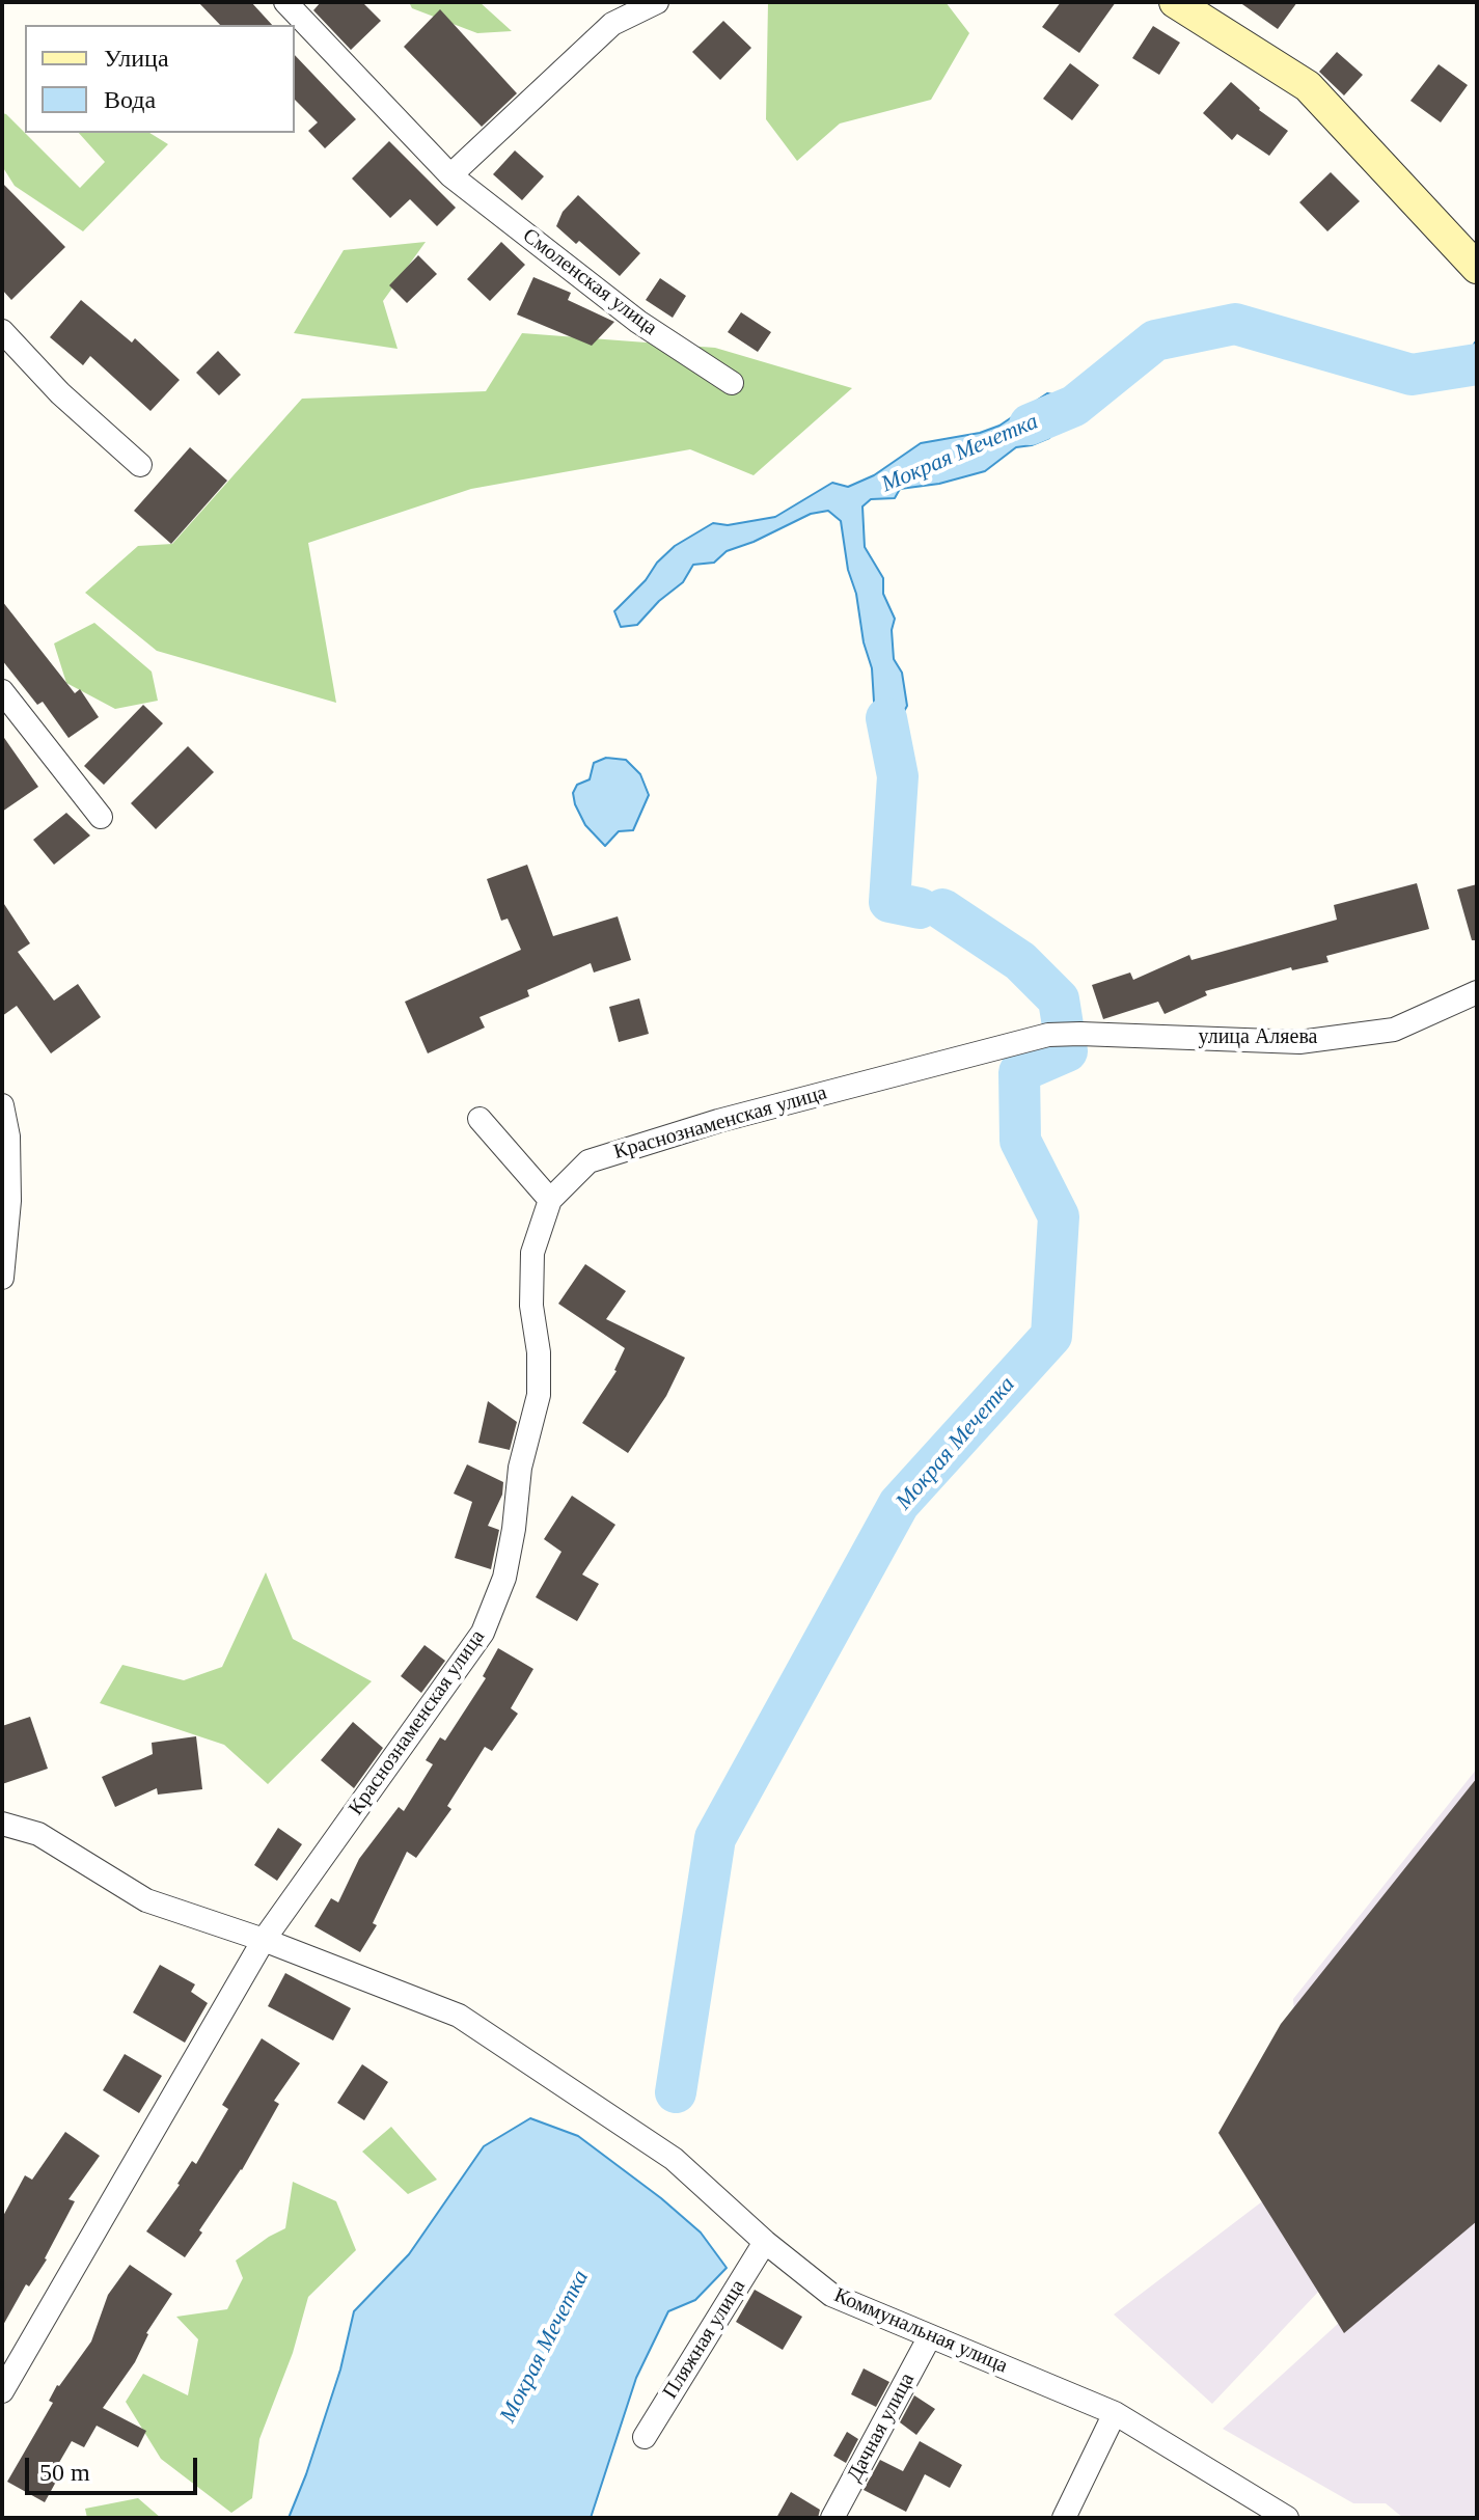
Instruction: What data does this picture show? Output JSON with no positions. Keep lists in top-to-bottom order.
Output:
{
  "streets": {
    "street": [
      "Смоленская улица",
      "улица Аляева",
      "Краснознаменская улица",
      "Коммунальная улица",
      "Пляжная улица",
      "Дачная улица"
    ]
  },
  "crossings": [
    ["улица Аляева", "Краснознаменская улица"],
    ["Краснознаменская улица", "Коммунальная улица"],
    ["Коммунальная улица", "Пляжная улица"],
    ["Коммунальная улица", "Дачная улица"]
  ],
  "water": ["Мокрая Мечетка"],
  "legend": ["Улица", "Вода"],
  "scale_bar": "50 m"
}
